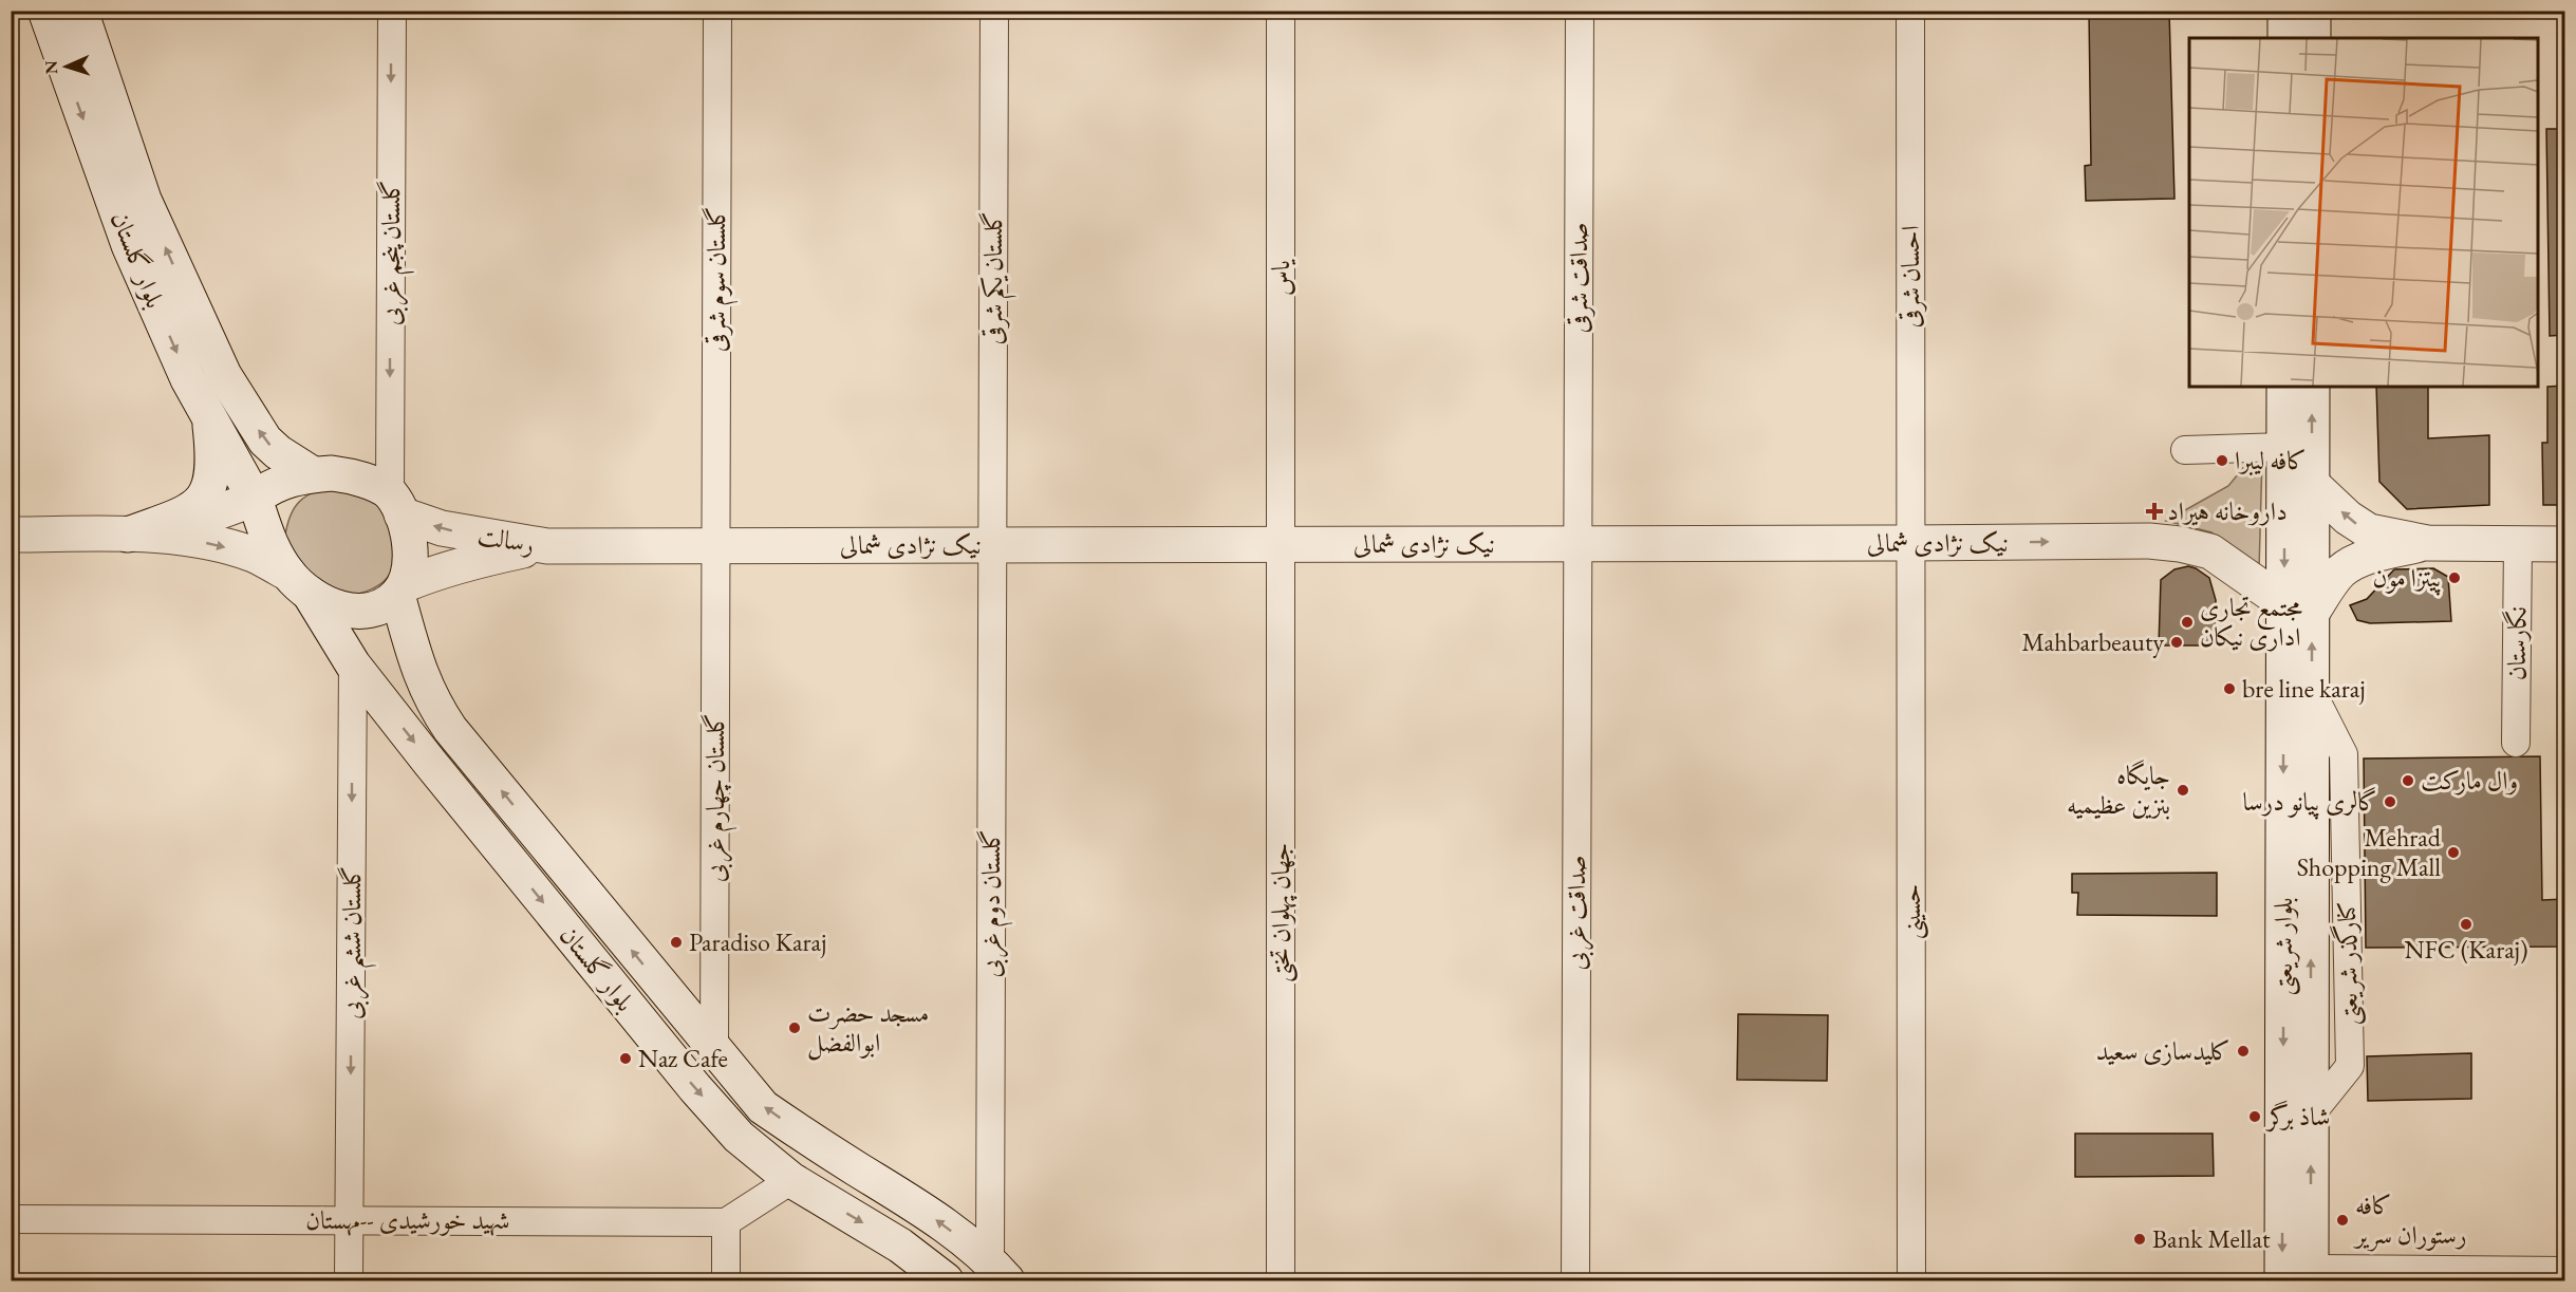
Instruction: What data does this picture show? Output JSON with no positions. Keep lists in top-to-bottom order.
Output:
{
  "streets": {
    "main road": [
      "بلوار گلستان",
      "رسالت",
      "نیک نژادی شمالی",
      "بلوار شریعتی"
    ],
    "street": [
      "گلستان پنجم غربی",
      "احسان شرقی",
      "گلستان یکم شرقی",
      "یاس",
      "صداقت شرقی",
      "گلستان سوم شرقی",
      "نگارستان",
      "گلستان چهارم غربی",
      "گلستان دوم غربی",
      "حسینی",
      "جهان پهلوان تختی",
      "صداقت غربی",
      "گلستان ششم غربی",
      "شهید خورشیدی --مهستان"
    ]
  },
  "crossings": [
    ["گلستان پنجم غربی", "بلوار گلستان"],
    ["گلستان پنجم غربی", "رسالت"],
    ["بلوار گلستان", "رسالت"],
    ["بلوار گلستان", "گلستان چهارم غربی"],
    ["بلوار گلستان", "گلستان دوم غربی"],
    ["بلوار گلستان", "گلستان ششم غربی"],
    ["احسان شرقی", "نیک نژادی شمالی"],
    ["احسان شرقی", "حسینی"],
    ["گلستان یکم شرقی", "نیک نژادی شمالی"],
    ["گلستان یکم شرقی", "گلستان دوم غربی"],
    ["یاس", "نیک نژادی شمالی"],
    ["یاس", "جهان پهلوان تختی"],
    ["صداقت شرقی", "نیک نژادی شمالی"],
    ["صداقت شرقی", "صداقت غربی"],
    ["گلستان سوم شرقی", "نیک نژادی شمالی"],
    ["گلستان سوم شرقی", "گلستان چهارم غربی"],
    ["رسالت", "نیک نژادی شمالی"],
    ["نیک نژادی شمالی", "گلستان چهارم غربی"],
    ["نیک نژادی شمالی", "گلستان دوم غربی"],
    ["نیک نژادی شمالی", "حسینی"],
    ["نیک نژادی شمالی", "جهان پهلوان تختی"],
    ["نیک نژادی شمالی", "صداقت غربی"],
    ["نیک نژادی شمالی", "بلوار شریعتی"],
    ["گلستان ششم غربی", "شهید خورشیدی --مهستان"]
  ],
  "one_way": ["گلستان پنجم غربی", "رسالت", "گلستان ششم غربی"],
  "places": {
    "other": [
      "کافه لیبرا",
      "پیتزا مون",
      "مجتمع تجاری اداری نیکان",
      "Mahbarbeauty",
      "bre line karaj",
      "وال مارکت",
      "جایگاه بنزین عظیمیه",
      "گالری پیانو درسا",
      "Mehrad Shopping Mall",
      "NFC (Karaj)",
      "Paradiso Karaj",
      "مسجد حضرت ابوالفضل",
      "کلیدسازی سعید",
      "Naz Cafe",
      "شاذ برگر",
      "کافه رستوران سریر",
      "Bank Mellat"
    ],
    "health": ["داروخانه هیراد"]
  },
  "north": "left"
}
